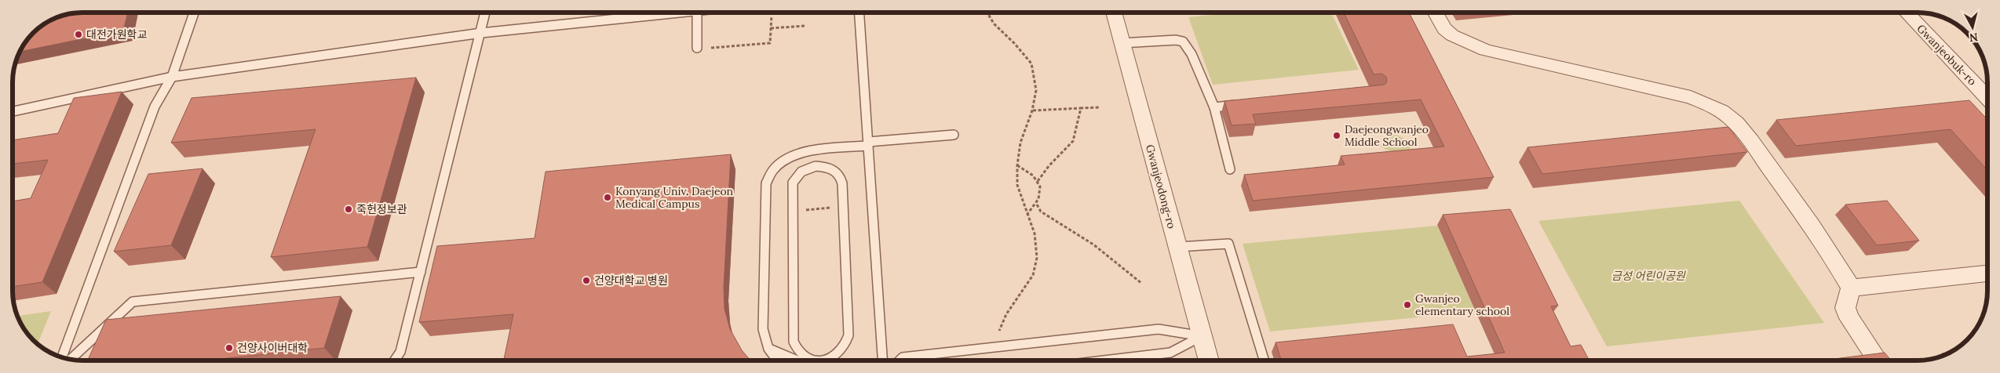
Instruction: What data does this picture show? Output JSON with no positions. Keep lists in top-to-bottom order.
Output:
{
  "streets": {
    "street": ["Gwanjeobuk-ro", "Gwanjeodong-ro"]
  },
  "parks": ["금성 어린이공원"],
  "places": [
    "대전가원학교",
    "Daejeongwanjeo Middle School",
    "Konyang Univ. Daejeon Medical Campus",
    "죽헌정보관",
    "건양대학교 병원",
    "Gwanjeo elementary school",
    "건양사이버대학"
  ],
  "north": "bottom"
}
